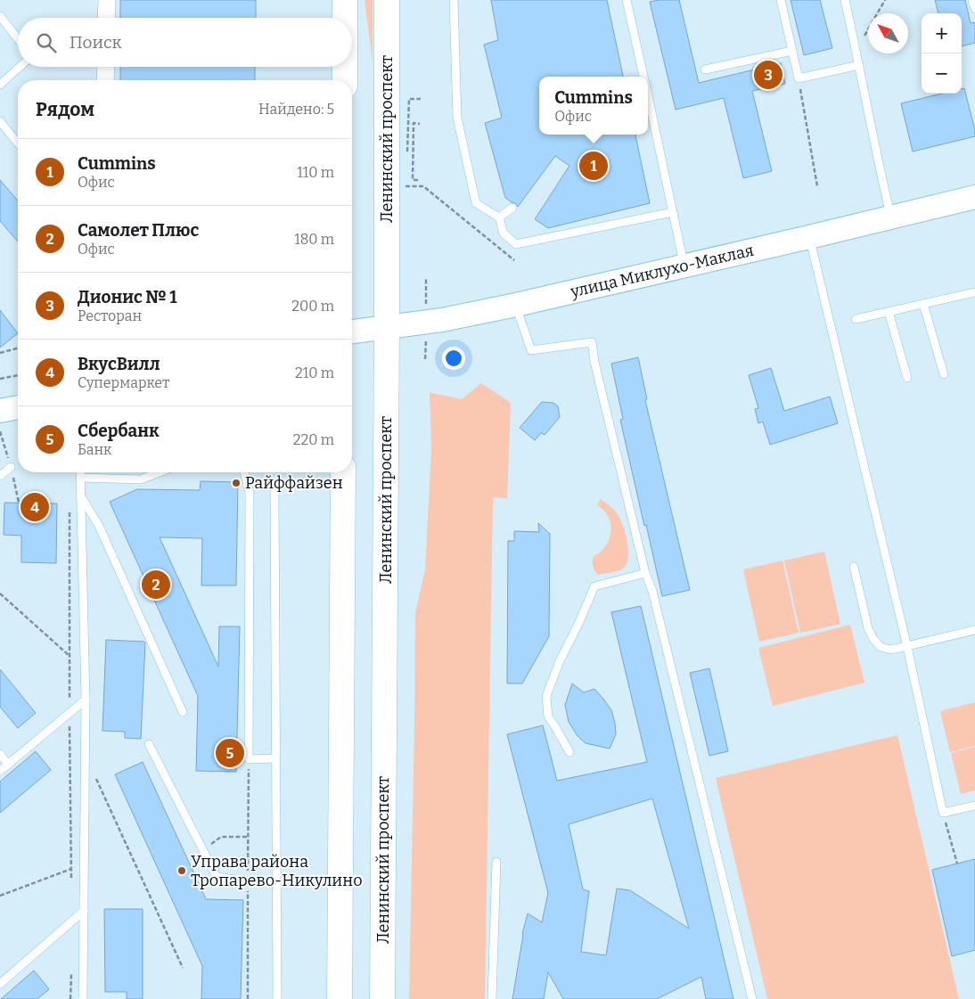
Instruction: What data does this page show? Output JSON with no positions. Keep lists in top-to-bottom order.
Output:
{
  "streets": {
    "main road": ["Ленинский проспект", "улица Миклухо-Маклая"]
  },
  "crossings": [
    ["Ленинский проспект", "улица Миклухо-Маклая"]
  ],
  "places": ["Райффайзен", "Управа района Тропарево-Никулино"],
  "north": "top left",
  "page": {
    "map_buttons": ["+", "−"],
    "search": "Поиск",
    "pins": [
      "3",
      "1",
      "4",
      "2",
      "5"
    ],
    "popup": ["Cummins", "Офис"],
    "heading": ["Рядом", "Найдено: 5"],
    "list": [
      {
        "mark": "1",
        "name": "Cummins",
        "note": "Офис",
        "value": "110 m"
      },
      {
        "mark": "2",
        "name": "Самолет Плюс",
        "note": "Офис",
        "value": "180 m"
      },
      {
        "mark": "3",
        "name": "Дионис № 1",
        "note": "Ресторан",
        "value": "200 m"
      },
      {
        "mark": "4",
        "name": "ВкусВилл",
        "note": "Супермаркет",
        "value": "210 m"
      },
      {
        "mark": "5",
        "name": "Сбербанк",
        "note": "Банк",
        "value": "220 m"
      }
    ]
  }
}
